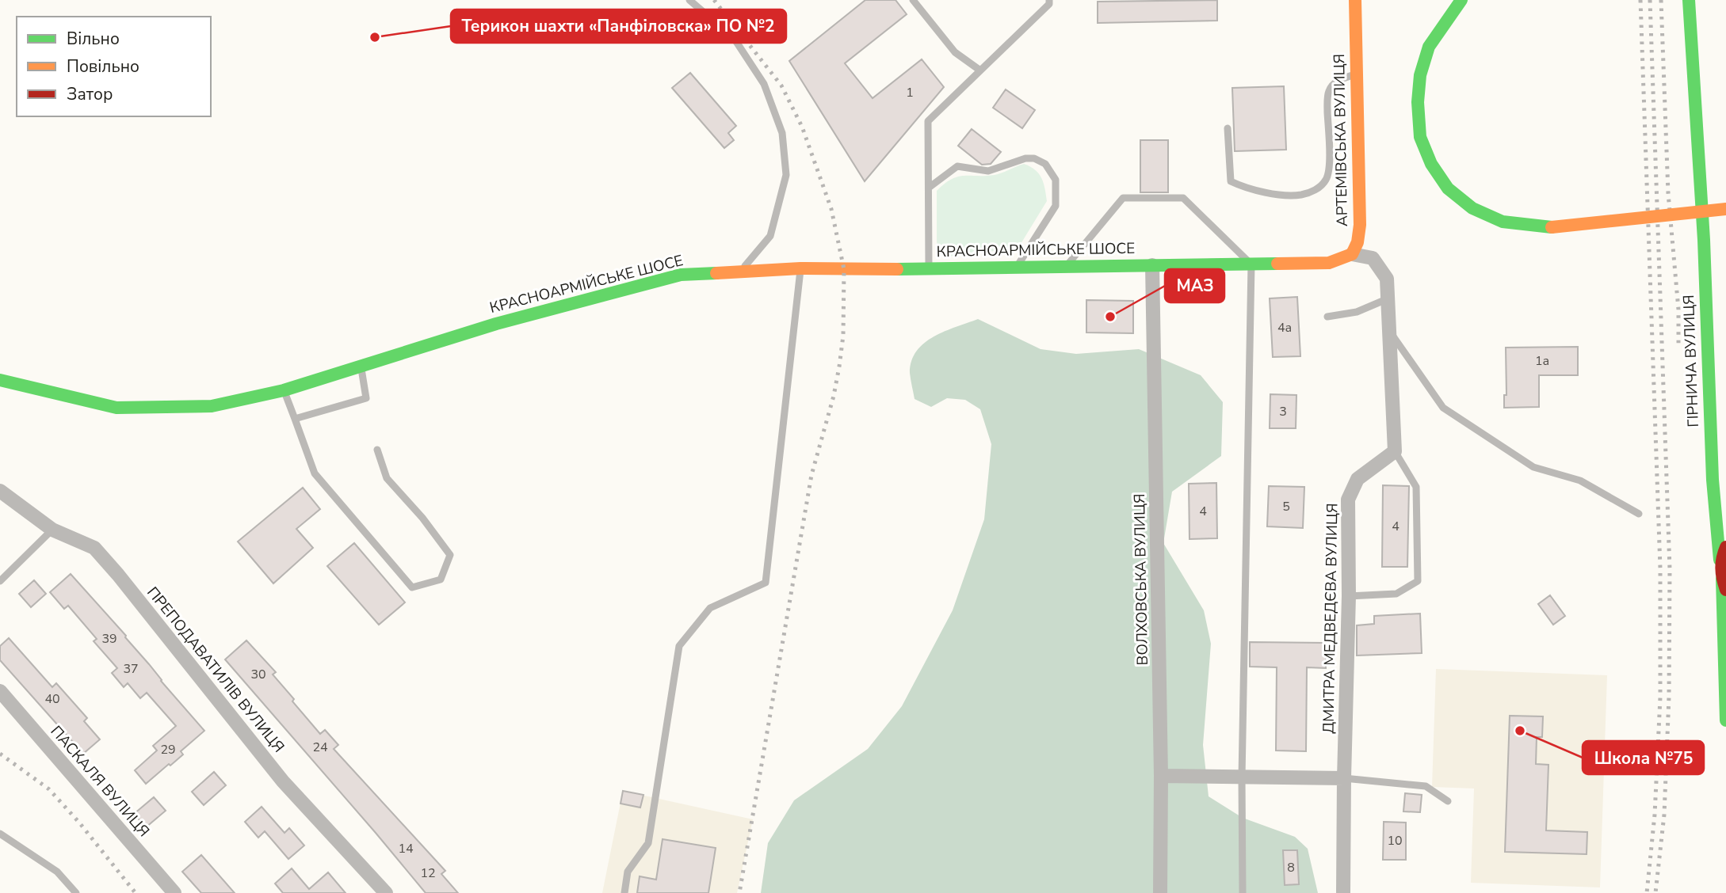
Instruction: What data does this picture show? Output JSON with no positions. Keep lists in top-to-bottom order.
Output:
{
  "streets": {
    "main road": ["АРТЕМІВСЬКА ВУЛИЦЯ", "КРАСНОАРМІЙСЬКЕ ШОСЕ", "ГІРНИЧА ВУЛИЦЯ"],
    "street": [
      "ВОЛХОВСЬКА ВУЛИЦЯ",
      "ДМИТРА МЕДВЕДЄВА ВУЛИЦЯ",
      "ПРЕПОДАВАТИЛІВ ВУЛИЦЯ",
      "ПАСКАЛЯ ВУЛИЦЯ"
    ]
  },
  "crossings": [
    ["АРТЕМІВСЬКА ВУЛИЦЯ", "КРАСНОАРМІЙСЬКЕ ШОСЕ"],
    ["КРАСНОАРМІЙСЬКЕ ШОСЕ", "ВОЛХОВСЬКА ВУЛИЦЯ"]
  ],
  "places": ["Терикон шахти «Панфiловска» ПО №2", "МАЗ", "Школа №75"],
  "house_numbers": [
    "1",
    "4а",
    "1а",
    "3",
    "5",
    "4",
    "4",
    "39",
    "37",
    "30",
    "40",
    "24",
    "29",
    "10",
    "14",
    "8",
    "12"
  ],
  "legend": ["Вільно", "Повільно", "Затор"]
}
